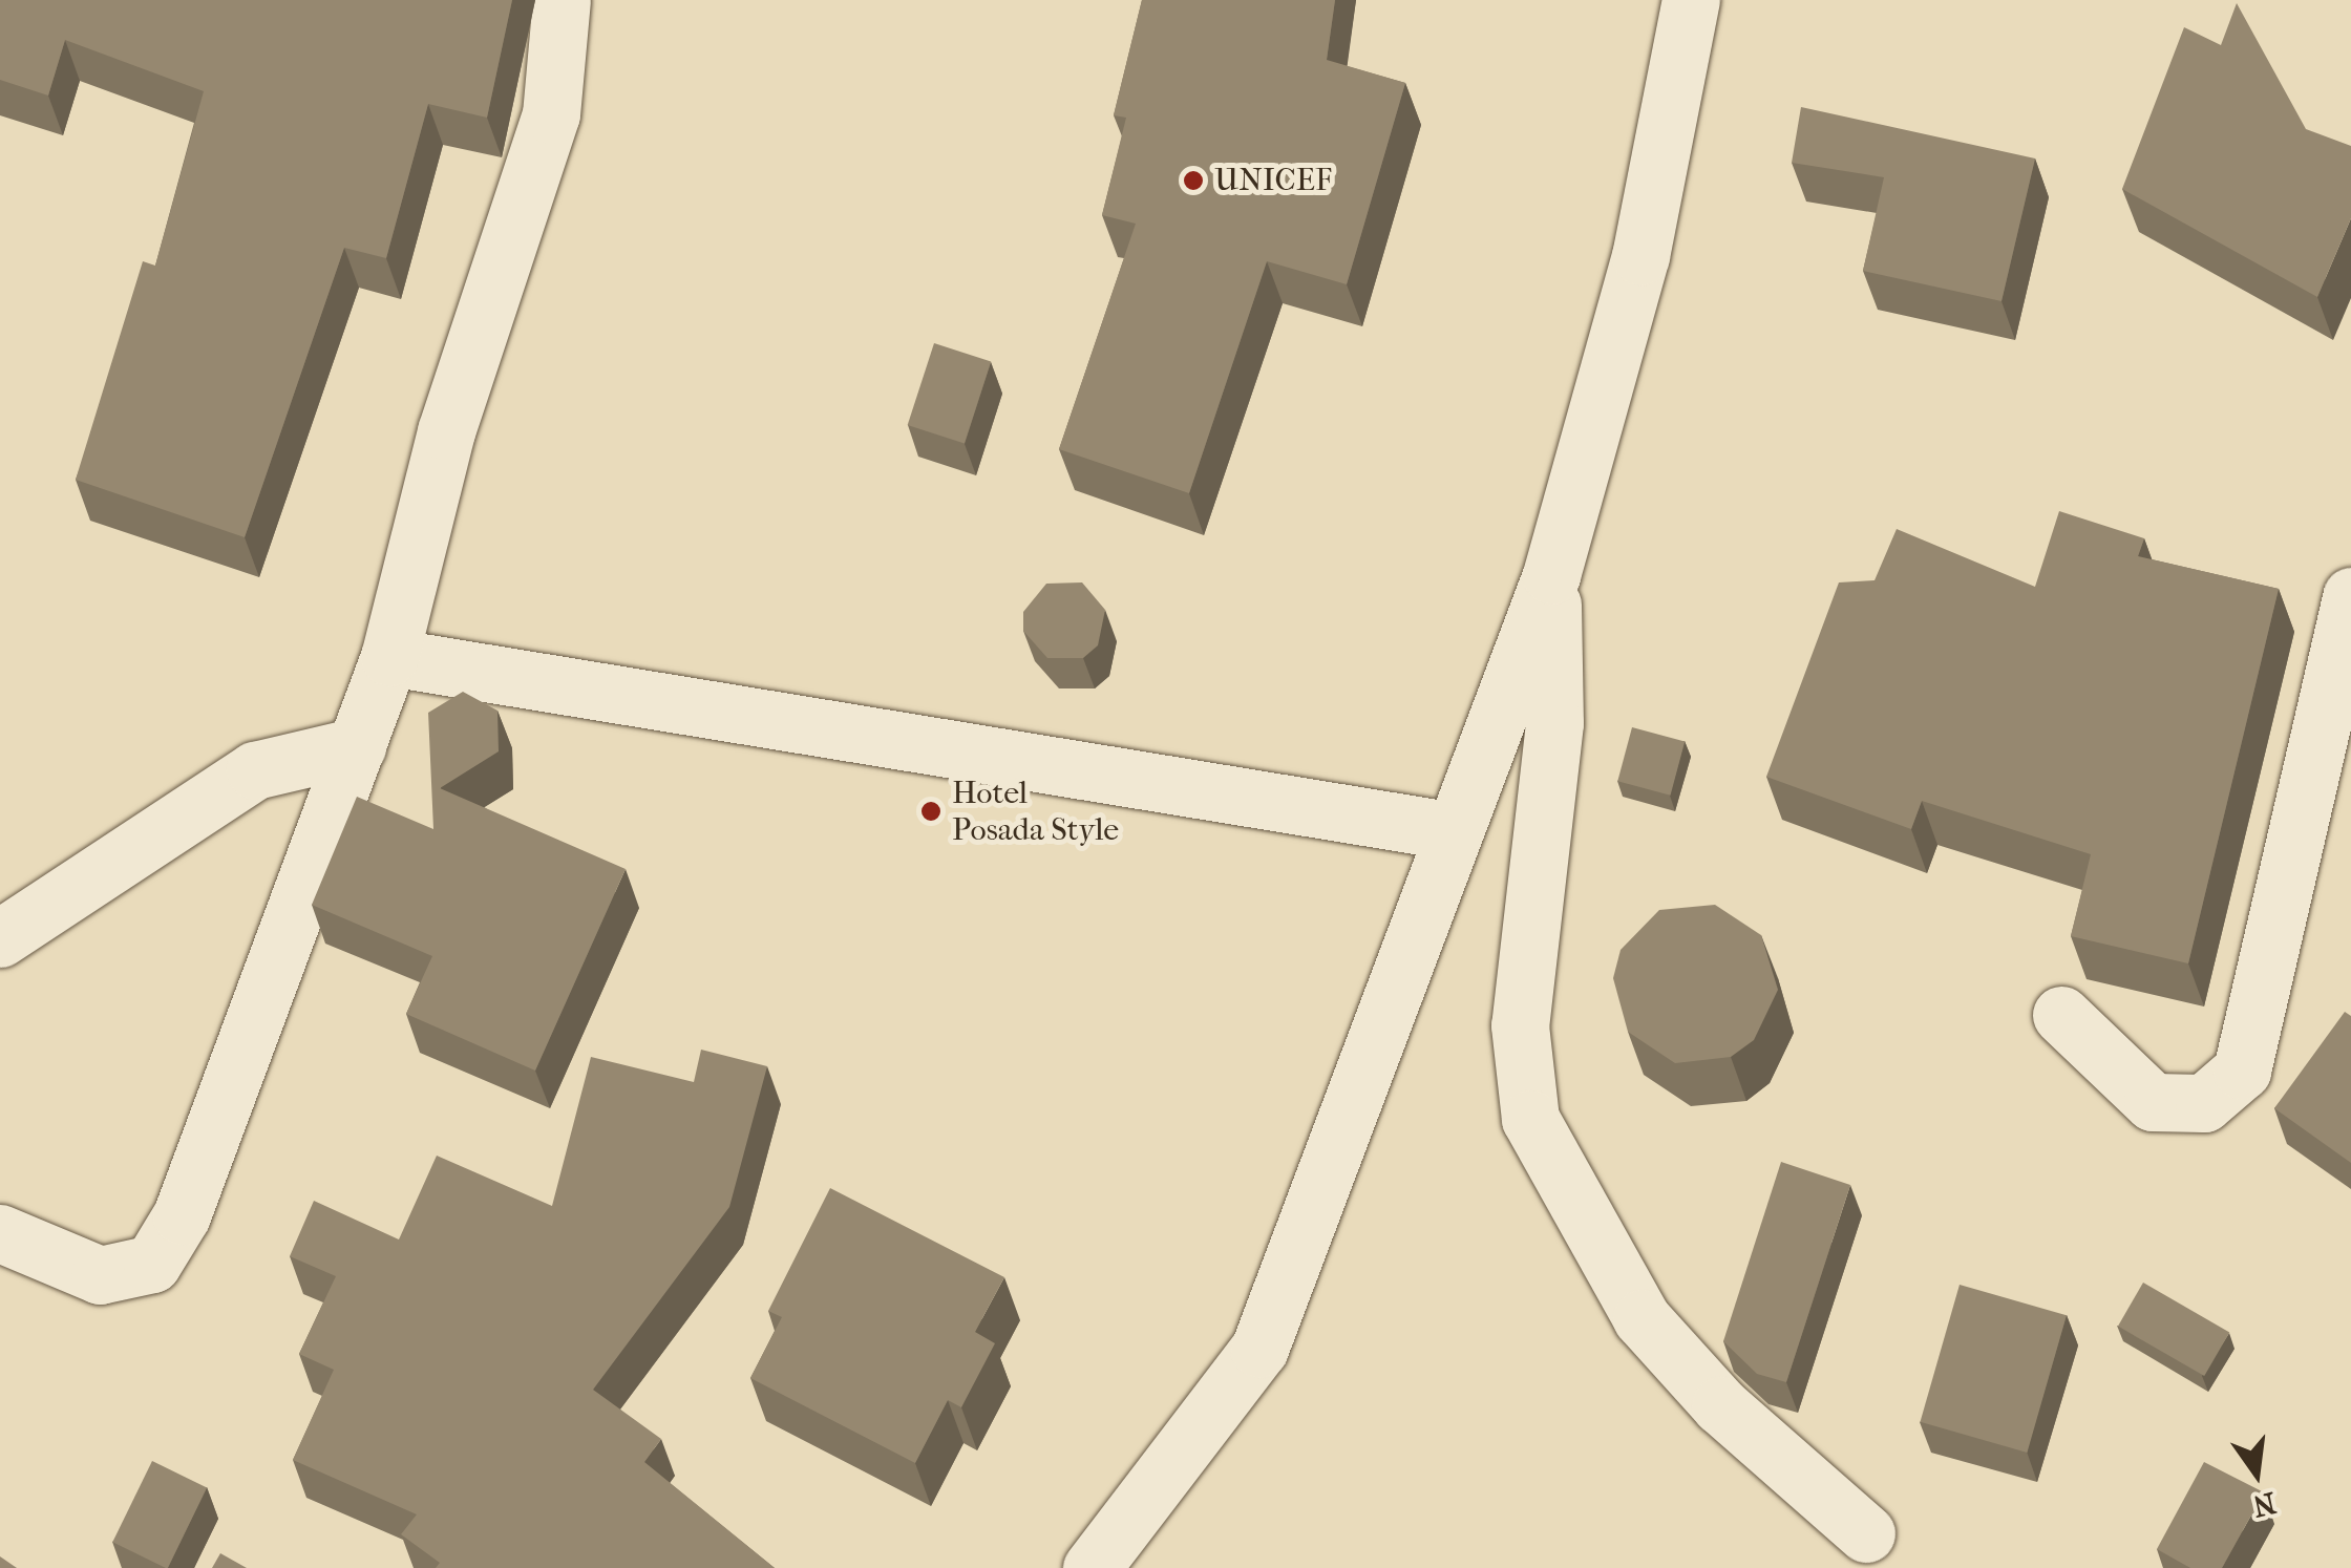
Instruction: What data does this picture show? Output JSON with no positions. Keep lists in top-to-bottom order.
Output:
{
  "places": ["UNICEF", "Hotel Posada Style"],
  "north": "bottom"
}
